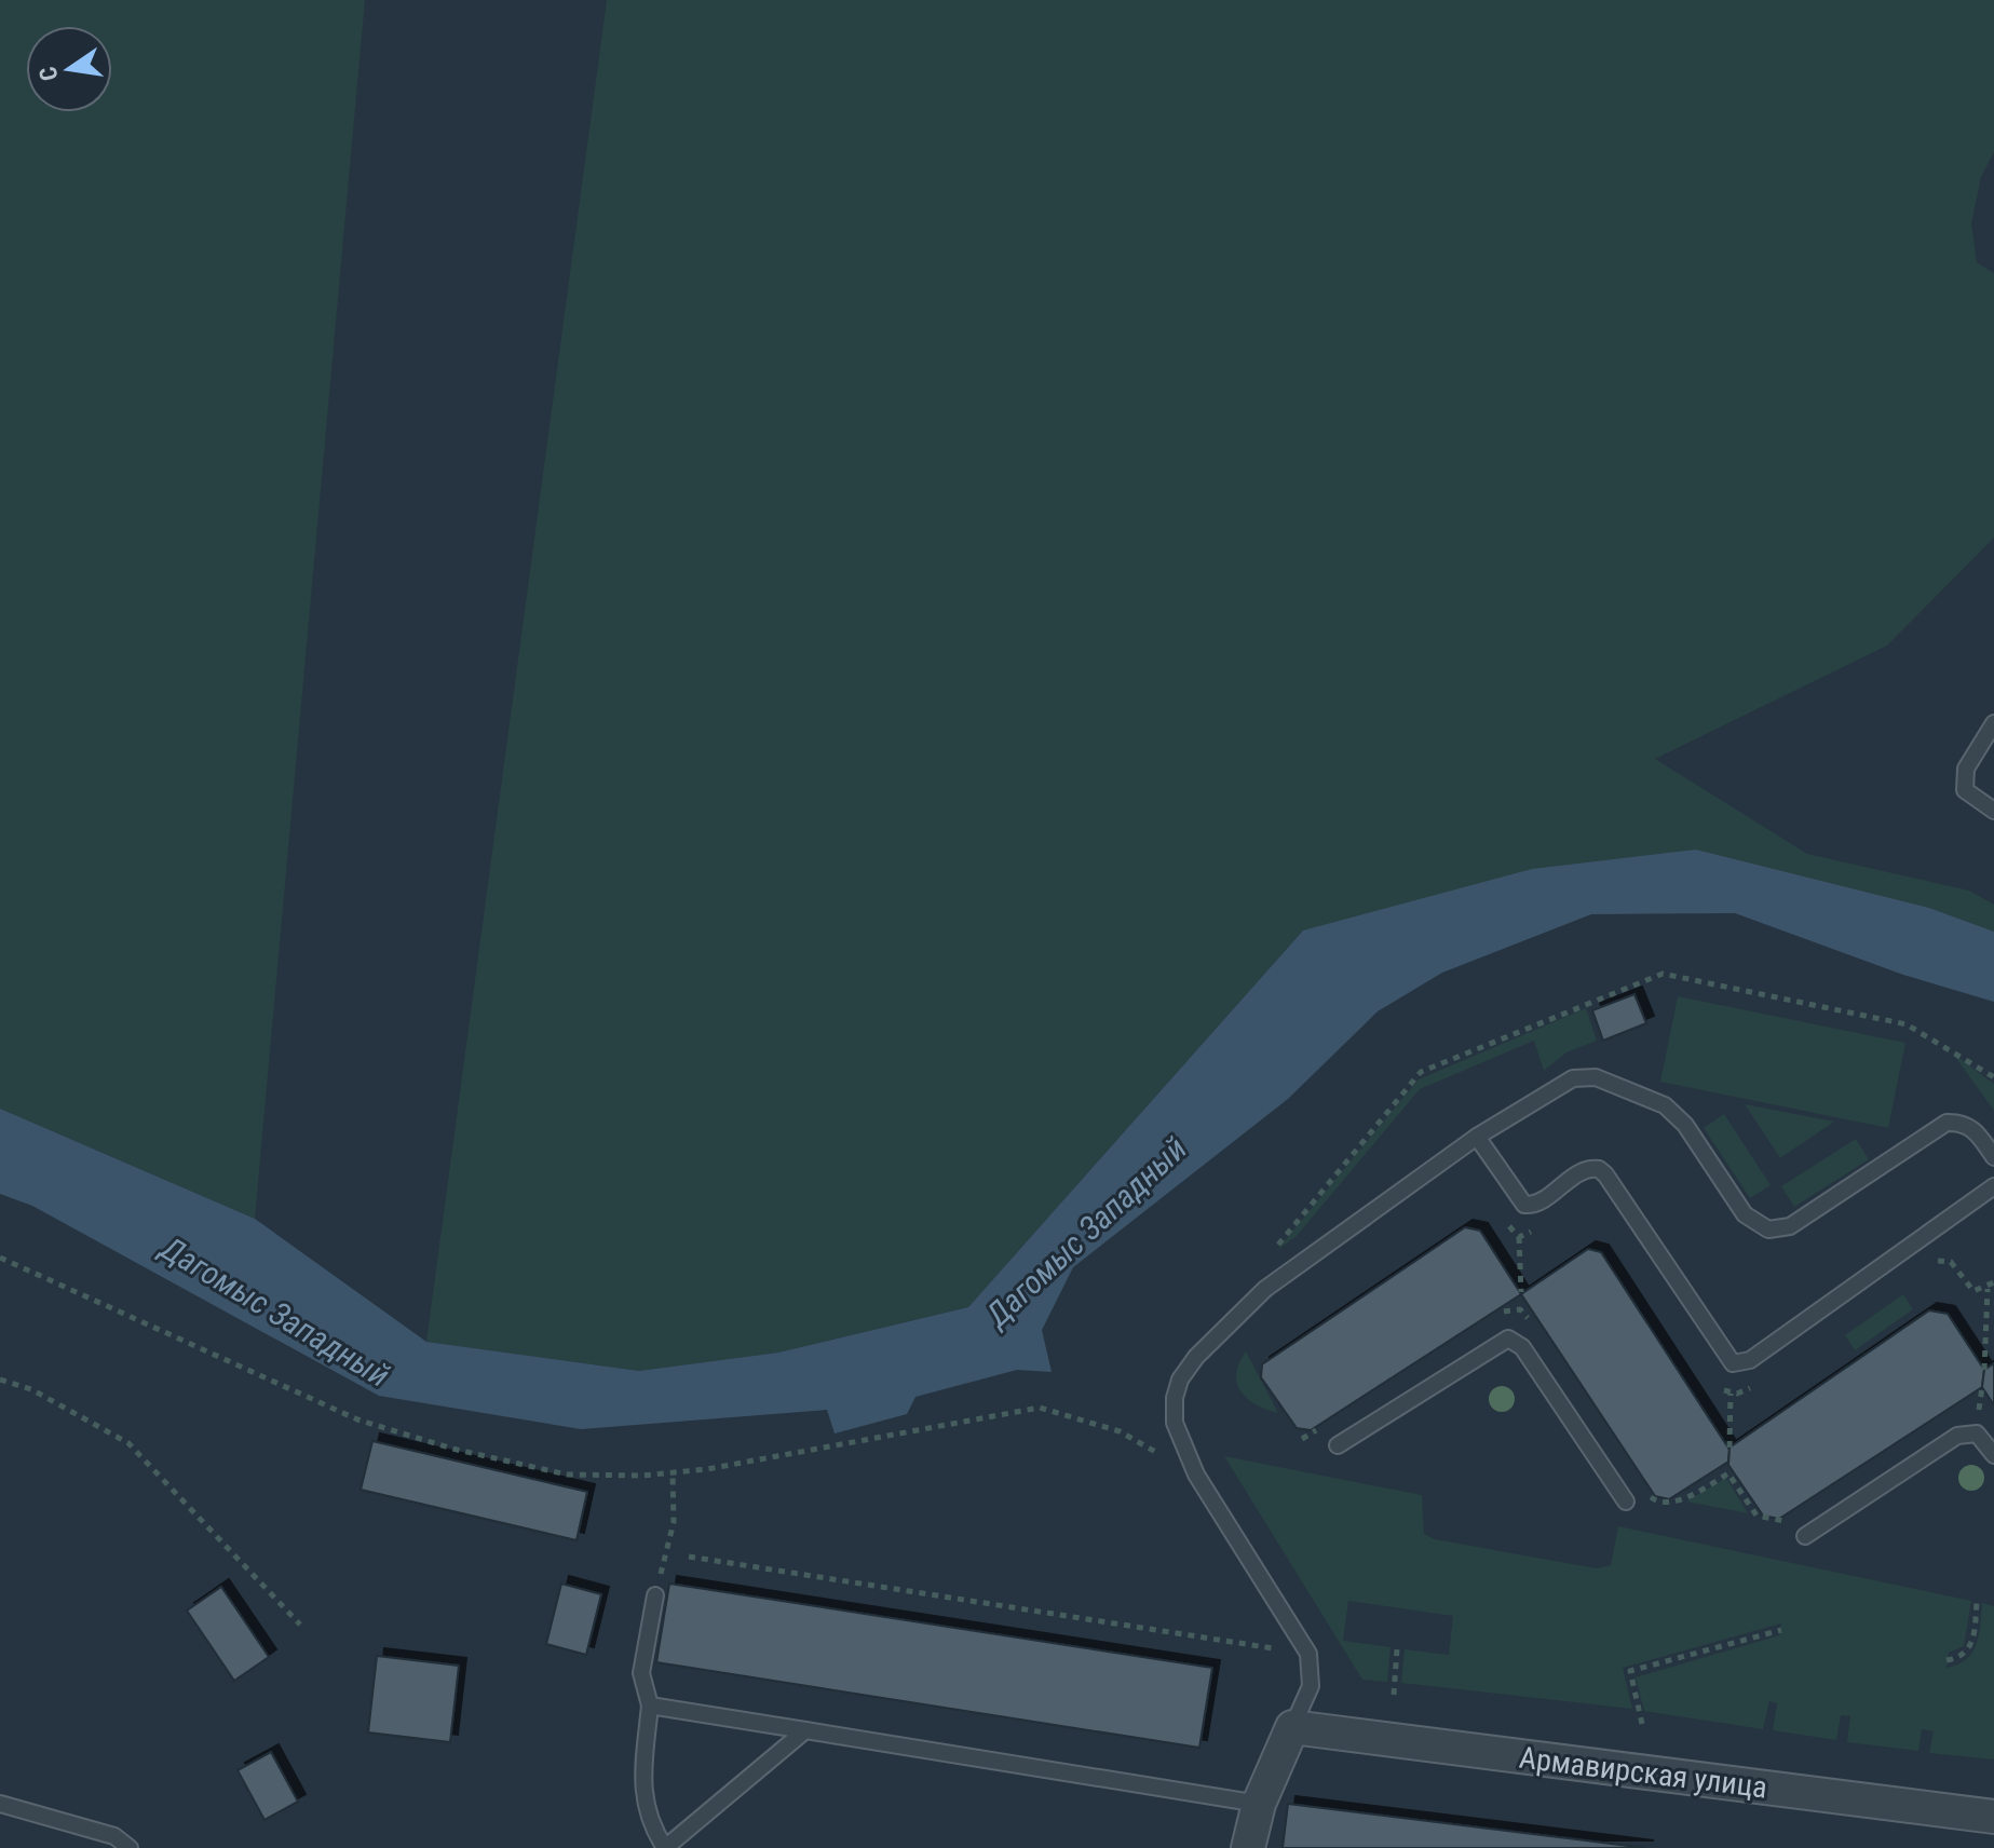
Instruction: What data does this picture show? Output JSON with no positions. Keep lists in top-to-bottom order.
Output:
{
  "streets": {
    "street": ["Армавирская улица"]
  },
  "water": ["Дагомыс Западный"],
  "north": "left"
}
